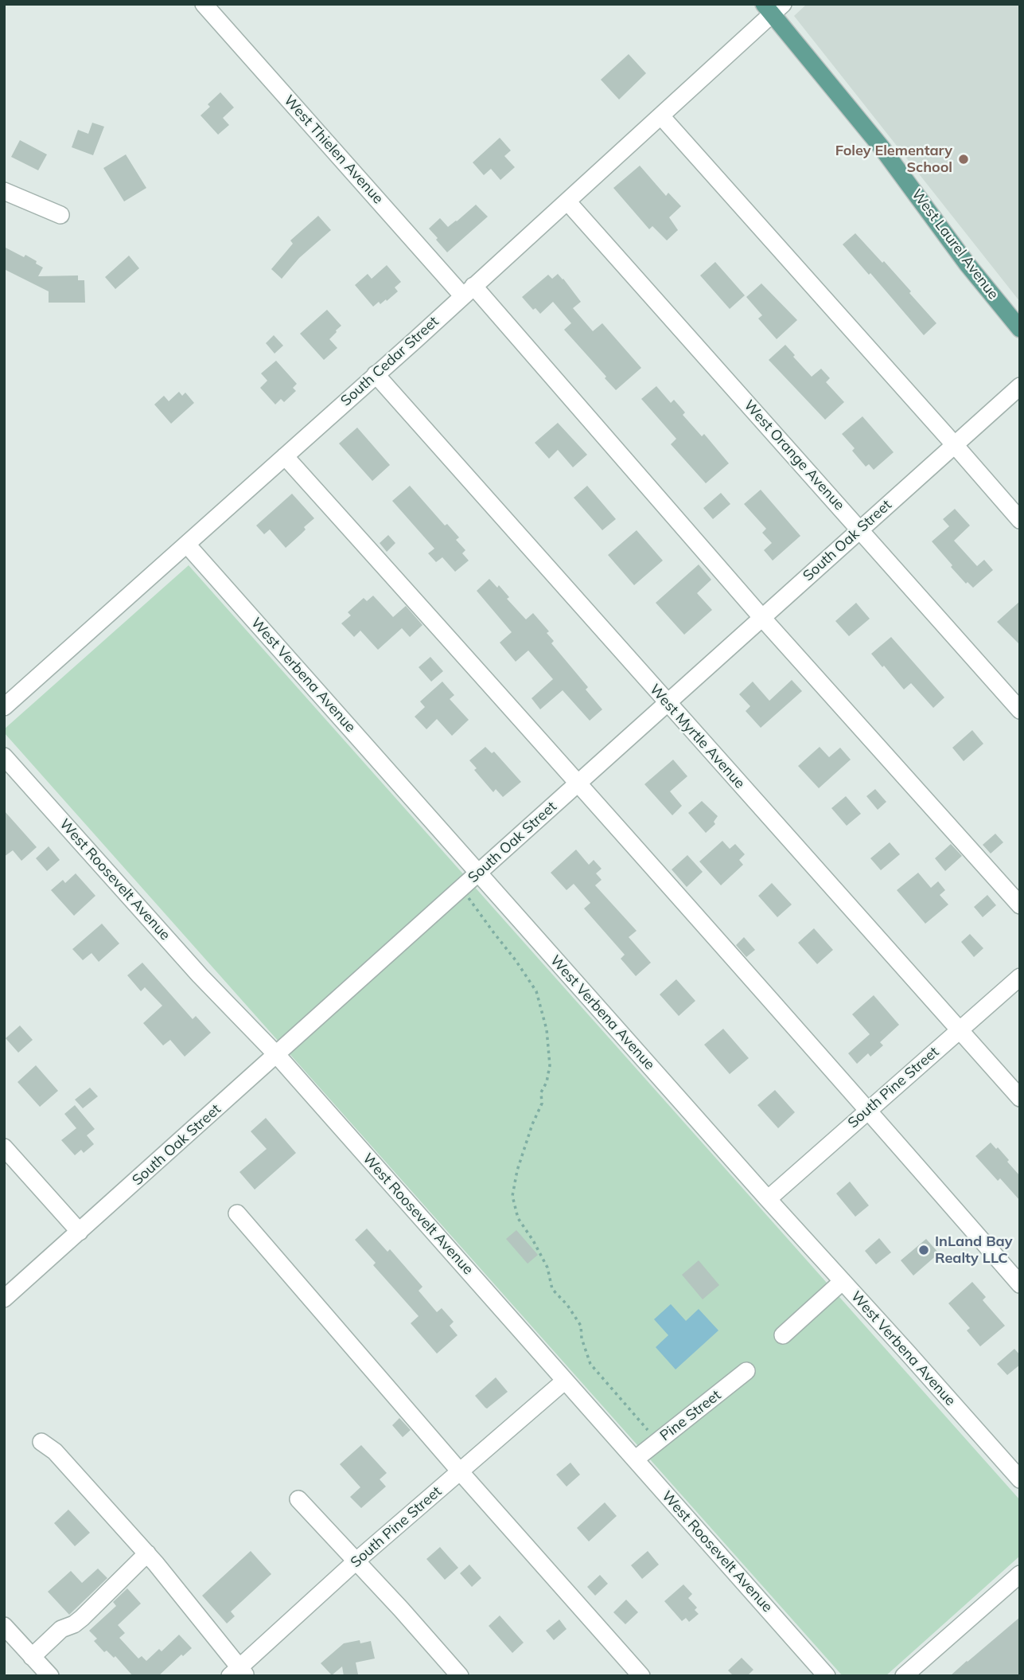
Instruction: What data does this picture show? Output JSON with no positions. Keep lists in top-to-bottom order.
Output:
{
  "streets": {
    "main road": ["West Laurel Avenue"],
    "street": [
      "West Thielen Avenue",
      "South Cedar Street",
      "West Orange Avenue",
      "South Oak Street",
      "West Verbena Avenue",
      "West Myrtle Avenue",
      "West Roosevelt Avenue",
      "South Pine Street",
      "Pine Street"
    ]
  },
  "crossings": [
    ["West Thielen Avenue", "South Cedar Street"],
    ["West Thielen Avenue", "South Oak Street"],
    ["West Laurel Avenue", "South Cedar Street"],
    ["South Cedar Street", "West Orange Avenue"],
    ["South Cedar Street", "West Verbena Avenue"],
    ["South Cedar Street", "West Myrtle Avenue"],
    ["West Orange Avenue", "South Oak Street"],
    ["South Oak Street", "West Verbena Avenue"],
    ["South Oak Street", "West Myrtle Avenue"],
    ["South Oak Street", "West Roosevelt Avenue"],
    ["West Verbena Avenue", "South Pine Street"],
    ["West Myrtle Avenue", "South Pine Street"],
    ["West Roosevelt Avenue", "South Pine Street"],
    ["West Roosevelt Avenue", "Pine Street"]
  ],
  "places": ["Foley Elementary School", "InLand Bay Realty LLC"]
}
